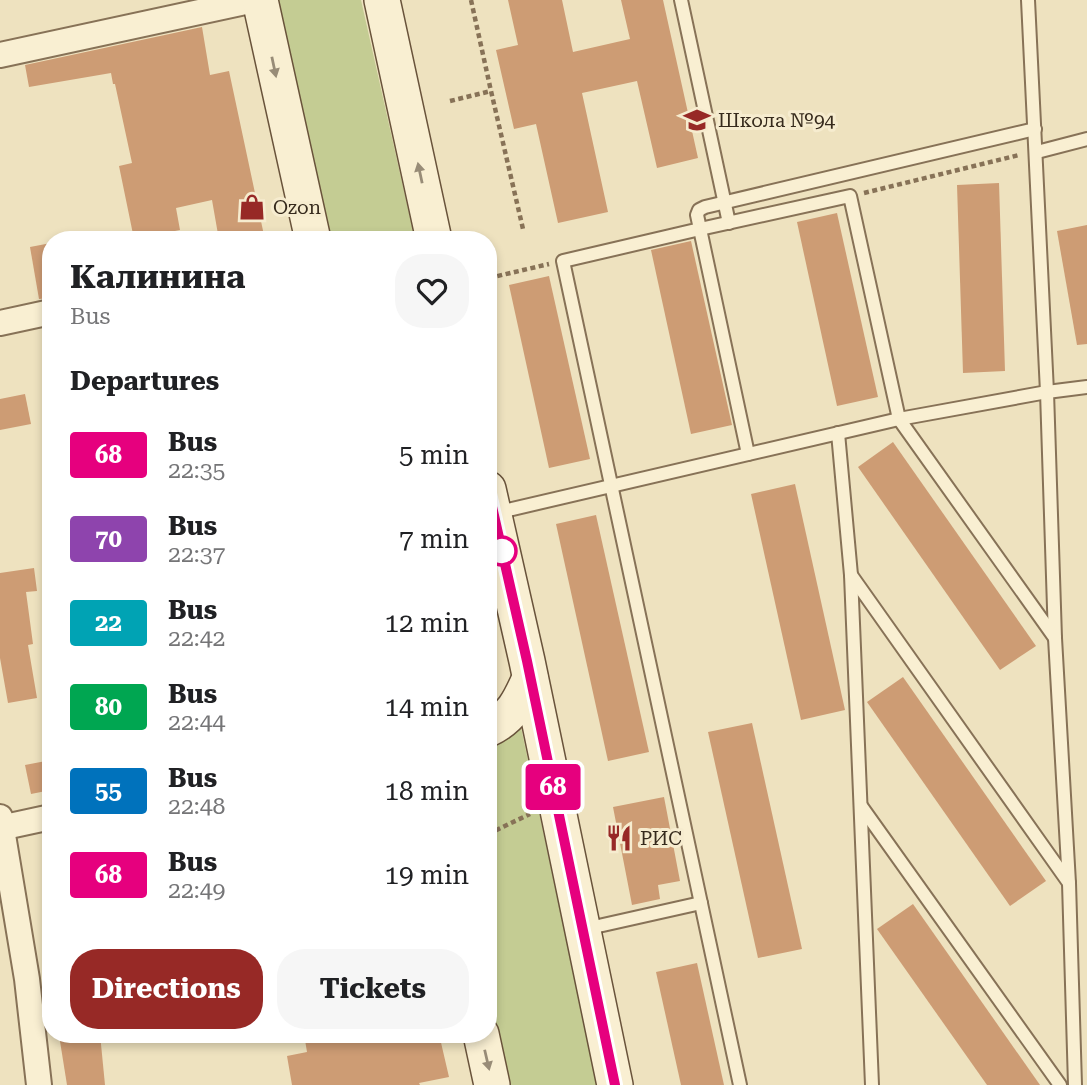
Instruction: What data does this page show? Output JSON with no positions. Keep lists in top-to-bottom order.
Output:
{
  "places": {
    "school or university": ["Школа №94"],
    "shop": ["Ozon"],
    "restaurant": ["РИС"]
  },
  "lines": ["bus line 68"],
  "page": {
    "on_map": "68",
    "heading": [
      ["Калинина", "Bus"],
      "Departures"
    ],
    "list": [
      {
        "mark": "68",
        "name": "Bus",
        "note": "22:35",
        "value": "5 min"
      },
      {
        "mark": "70",
        "name": "Bus",
        "note": "22:37",
        "value": "7 min"
      },
      {
        "mark": "22",
        "name": "Bus",
        "note": "22:42",
        "value": "12 min"
      },
      {
        "mark": "80",
        "name": "Bus",
        "note": "22:44",
        "value": "14 min"
      },
      {
        "mark": "55",
        "name": "Bus",
        "note": "22:48",
        "value": "18 min"
      },
      {
        "mark": "68",
        "name": "Bus",
        "note": "22:49",
        "value": "19 min"
      }
    ],
    "buttons": ["Directions", "Tickets"]
  }
}
